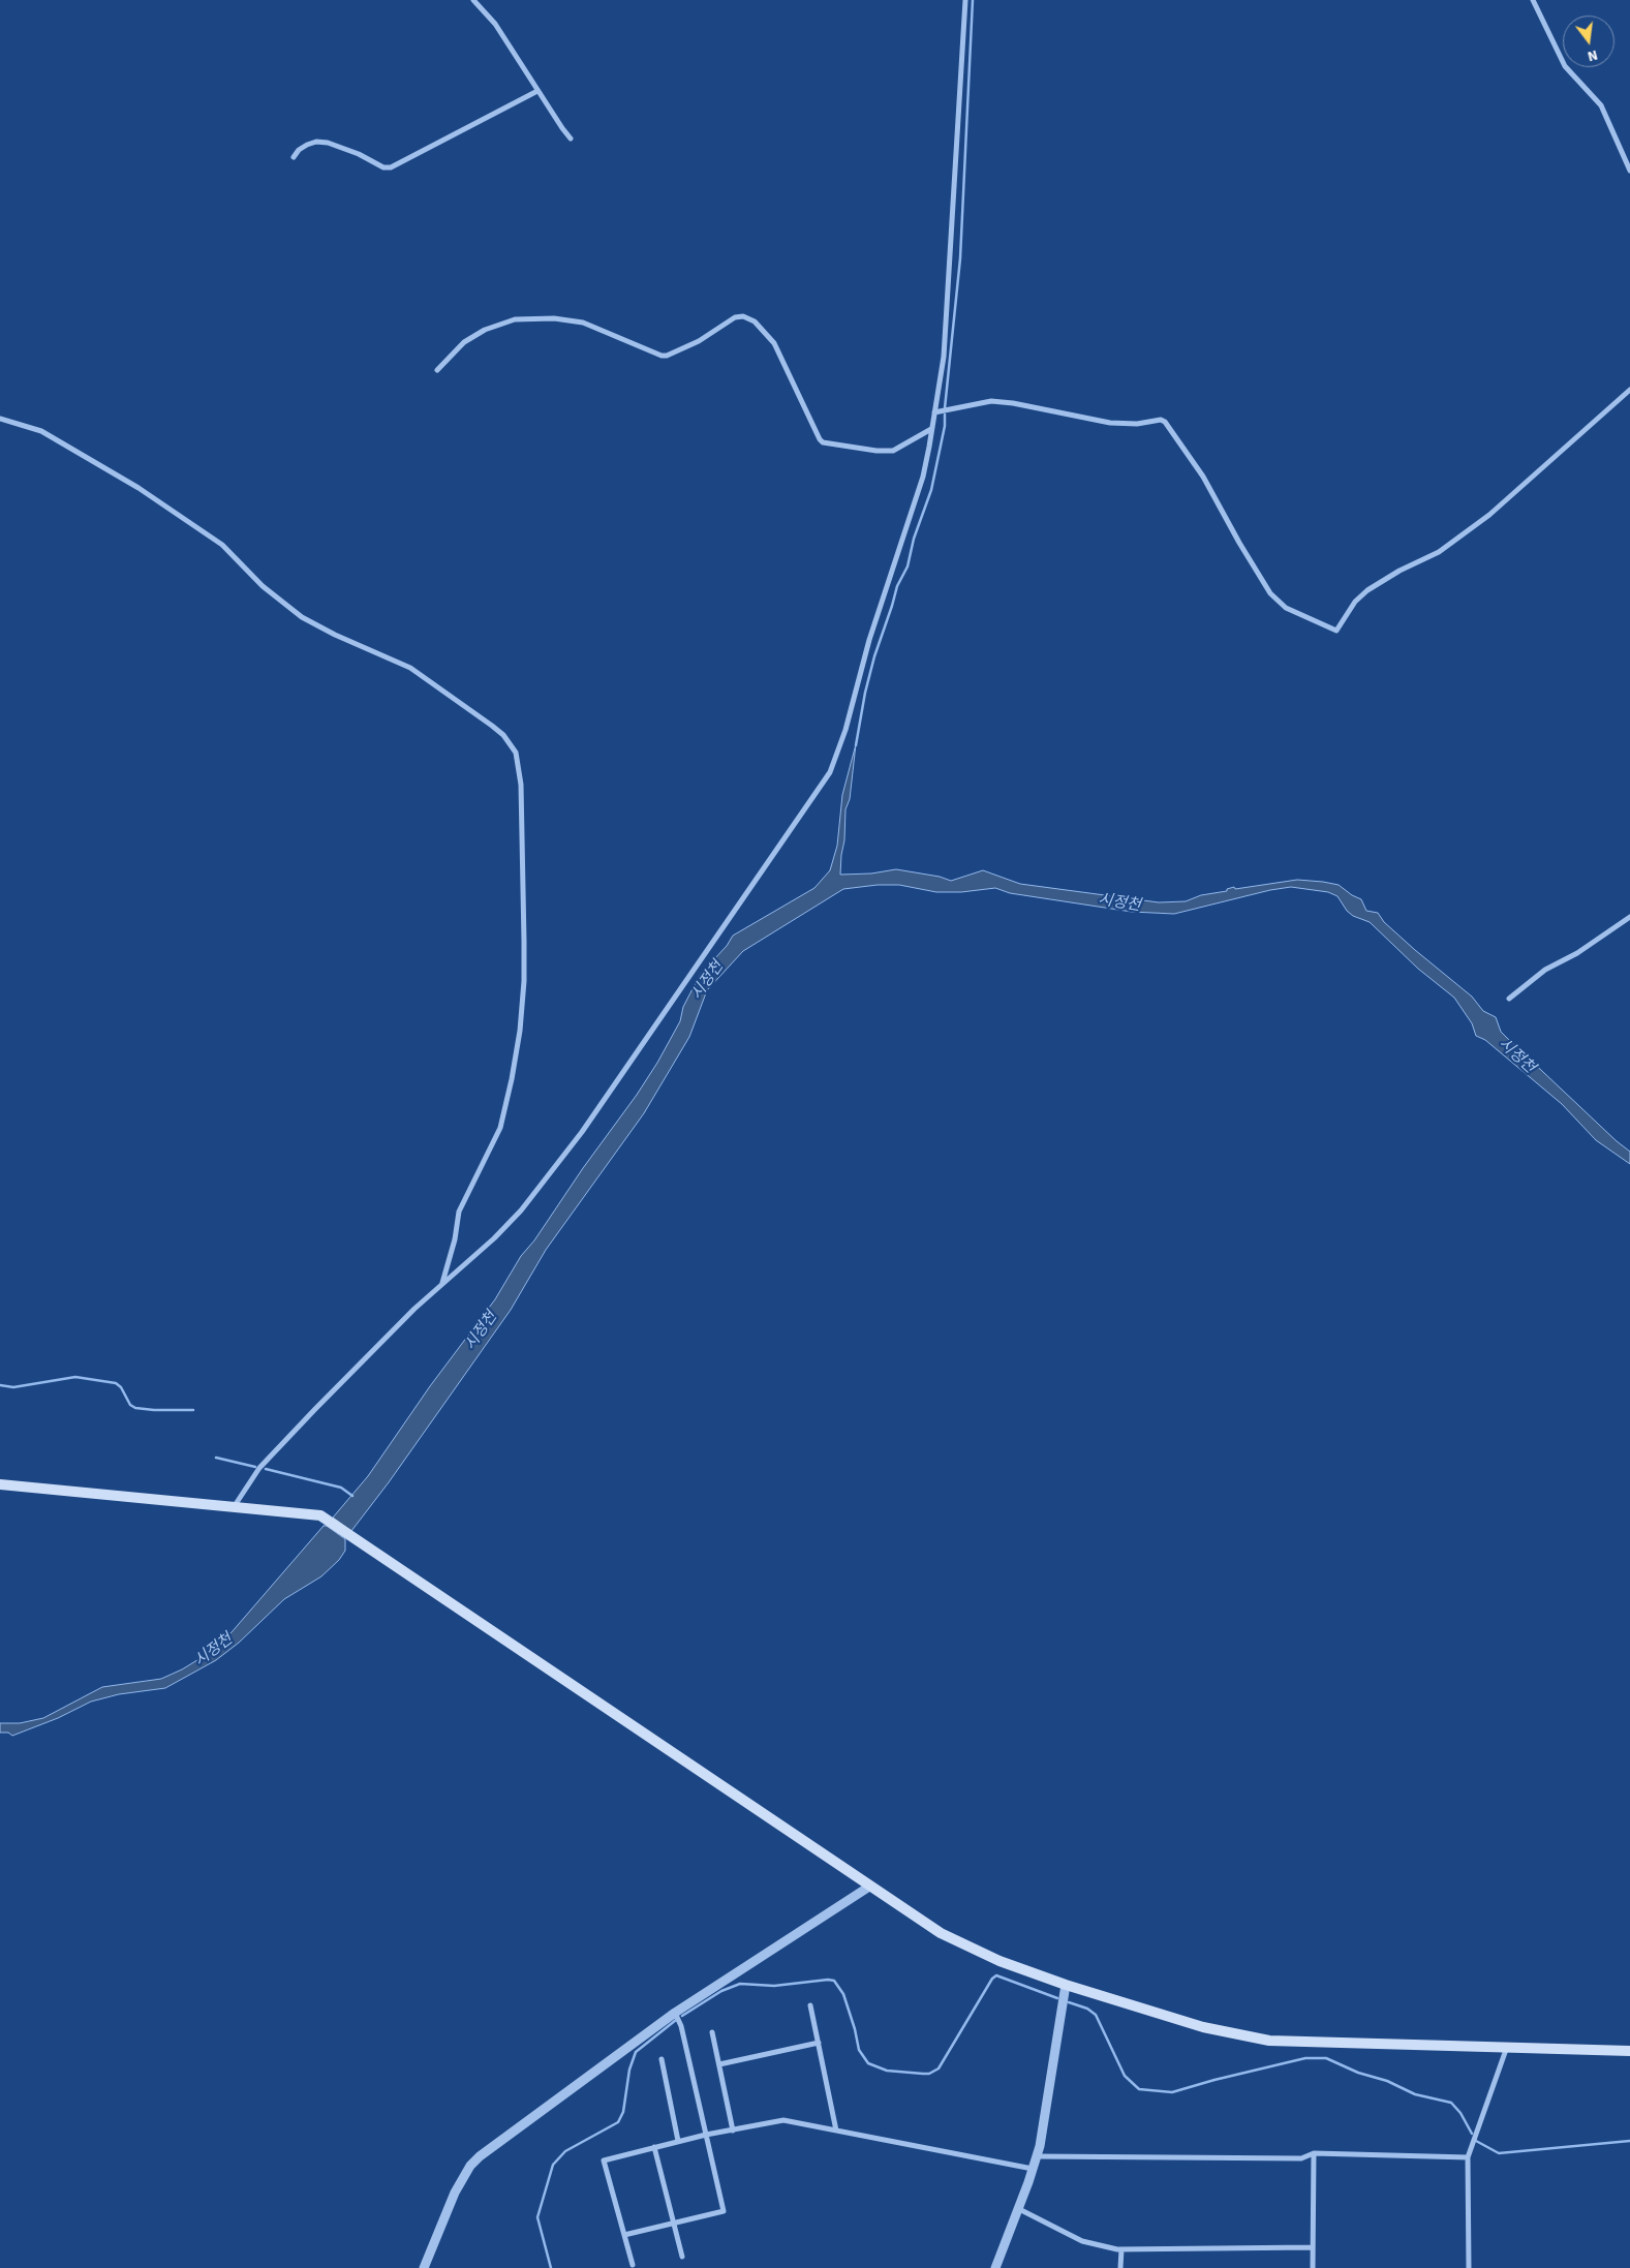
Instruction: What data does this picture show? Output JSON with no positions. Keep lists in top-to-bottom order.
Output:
{
  "water": ["시정천"],
  "north": "bottom"
}
